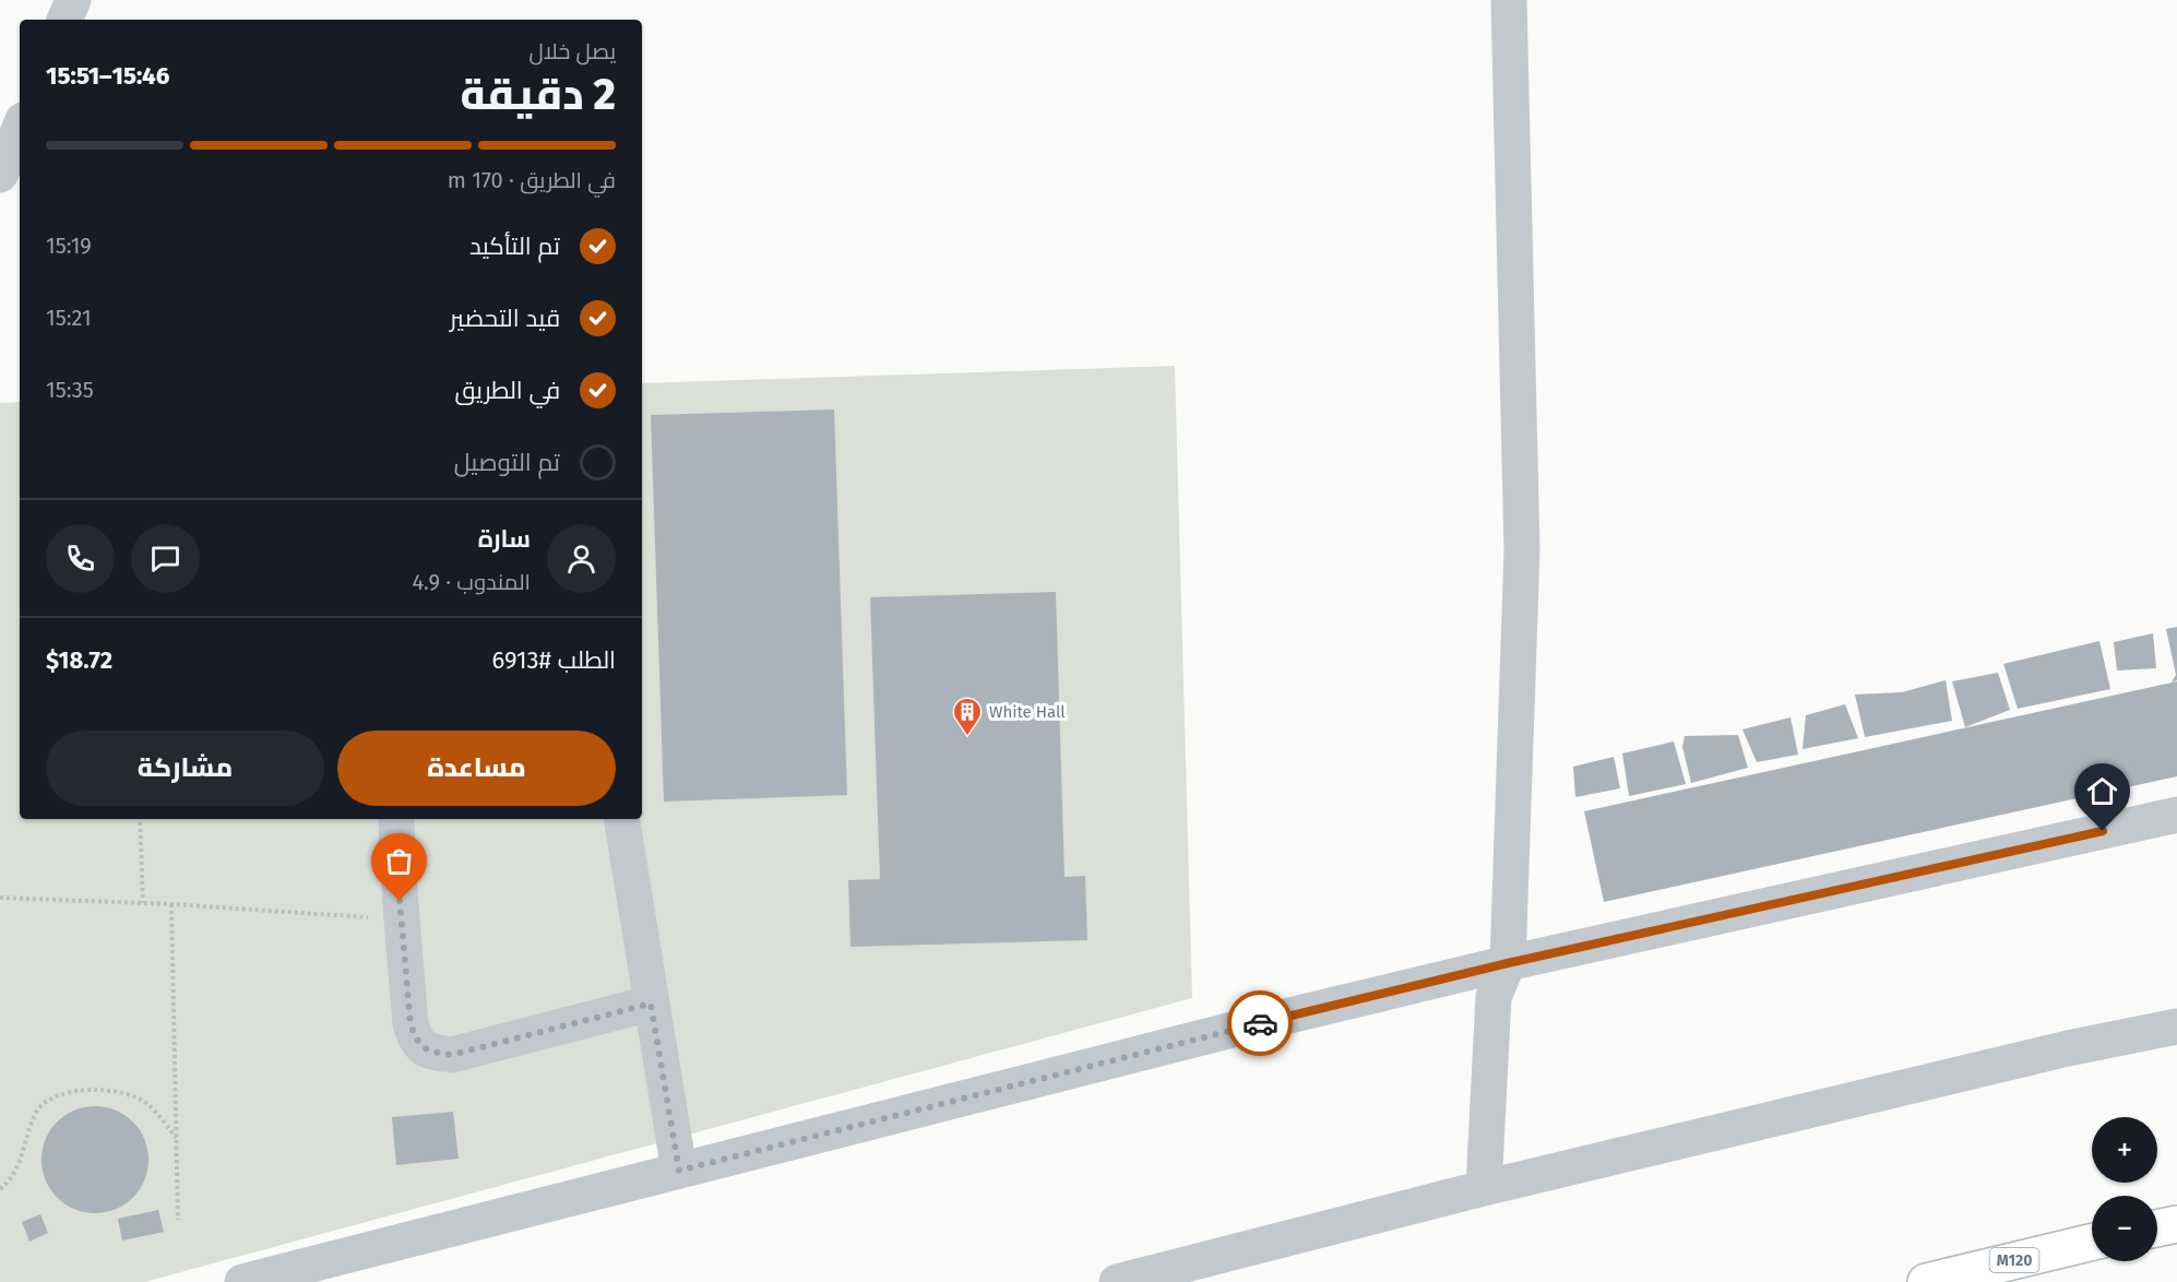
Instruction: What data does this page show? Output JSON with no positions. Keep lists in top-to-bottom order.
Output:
{
  "streets": {
    "highway": ["M120"]
  },
  "places": {
    "building": ["White Hall"]
  },
  "page": {
    "heading": ["2 دقيقة", "يصل خلال", "15:46–15:51"],
    "panel": [
      "سارة",
      "المندوب · 4.9",
      "الطلب #6913",
      "$18.72"
    ],
    "bar": "في الطريق · 170 m",
    "list": [
      ["تم التأكيد", "15:19"],
      ["قيد التحضير", "15:21"],
      ["في الطريق", "15:35"],
      "تم التوصيل"
    ],
    "buttons": ["مساعدة", "مشاركة"],
    "map_buttons": ["+", "−"]
  }
}
